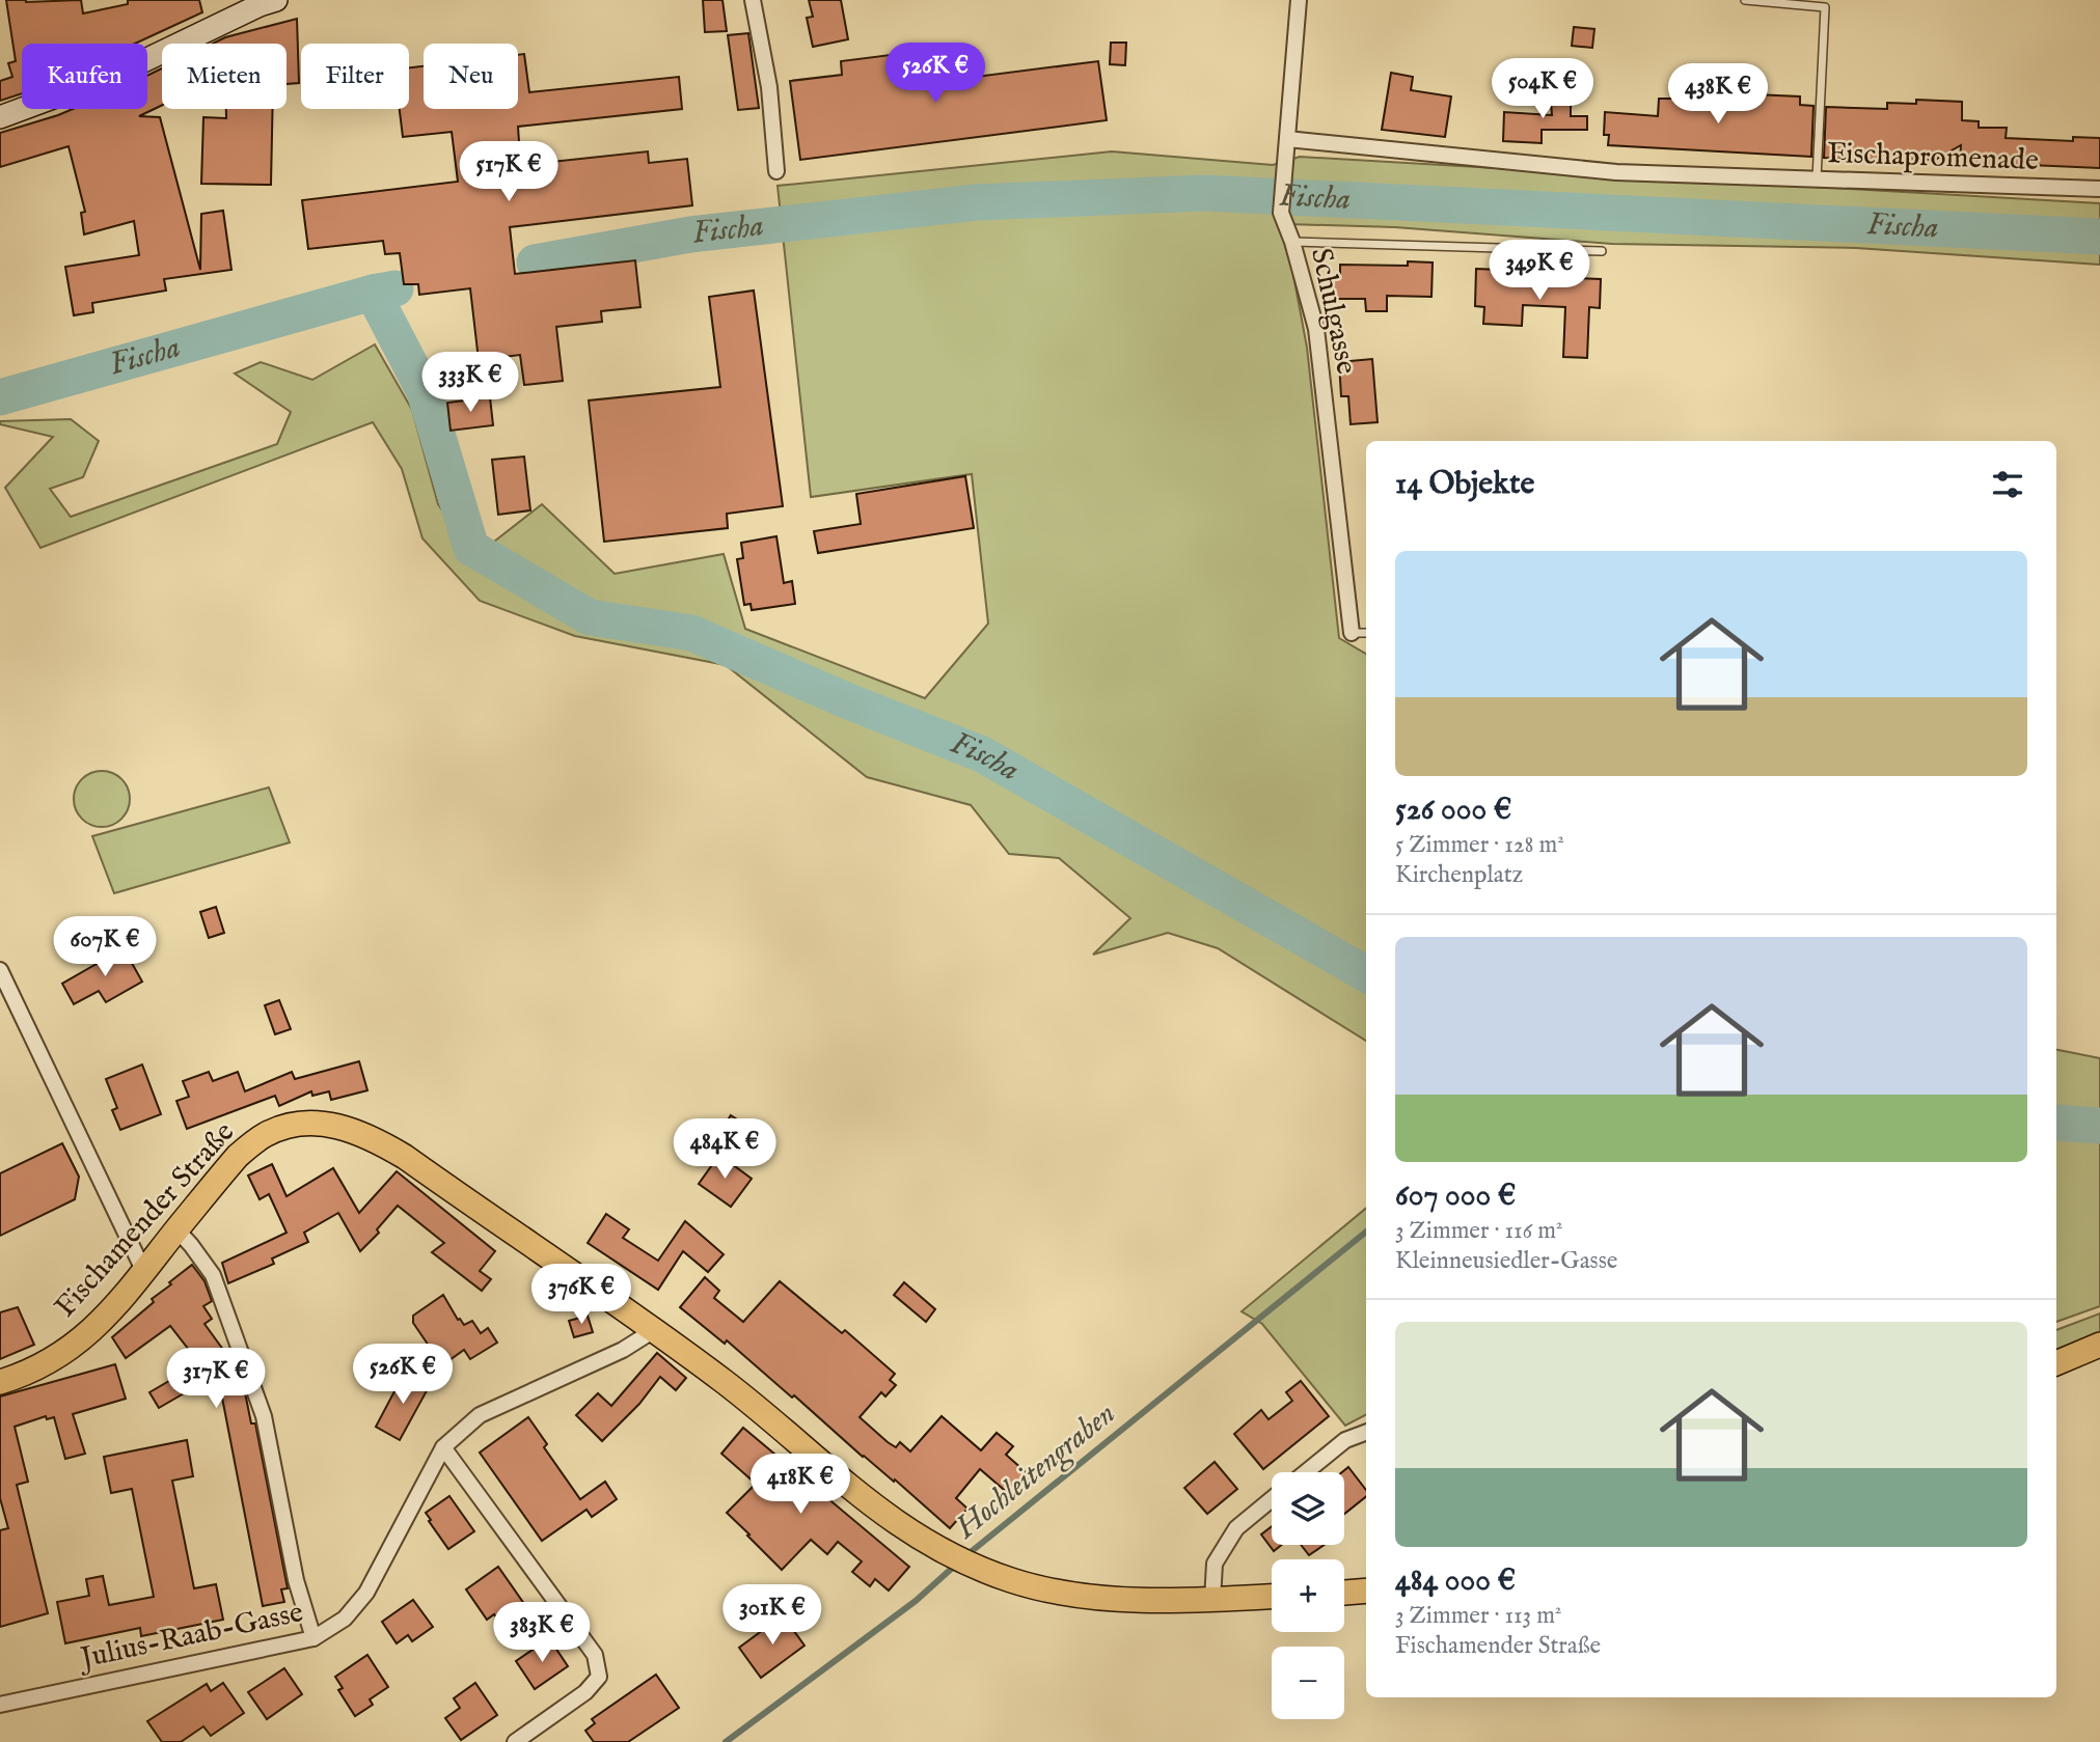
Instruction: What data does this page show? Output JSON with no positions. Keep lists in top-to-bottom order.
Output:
{
  "streets": {
    "main road": ["Fischamender Straße"],
    "street": ["Fischapromenade", "Schulgasse", "Julius-Raab-Gasse"]
  },
  "crossings": [
    ["Fischapromenade", "Schulgasse"],
    ["Fischamender Straße", "Julius-Raab-Gasse"]
  ],
  "water": ["Fischa", "Hochleitengraben"],
  "page": {
    "price": [
      "526K €",
      "504K €",
      "438K €",
      "517K €",
      "349K €",
      "333K €",
      "607K €",
      "484K €",
      "376K €",
      "526K €",
      "317K €",
      "418K €",
      "301K €",
      "383K €"
    ],
    "chip": [
      "Kaufen",
      "Mieten",
      "Filter",
      "Neu"
    ],
    "heading": "14 Objekte",
    "list": [
      {
        "name": "526 000 €",
        "note": "5 Zimmer · 128 m² · Kirchenplatz"
      },
      {
        "name": "607 000 €",
        "note": "3 Zimmer · 116 m² · Kleinneusiedler-Gasse"
      },
      {
        "name": "484 000 €",
        "note": "3 Zimmer · 113 m² · Fischamender Straße"
      }
    ],
    "map_buttons": ["+", "−"]
  }
}
